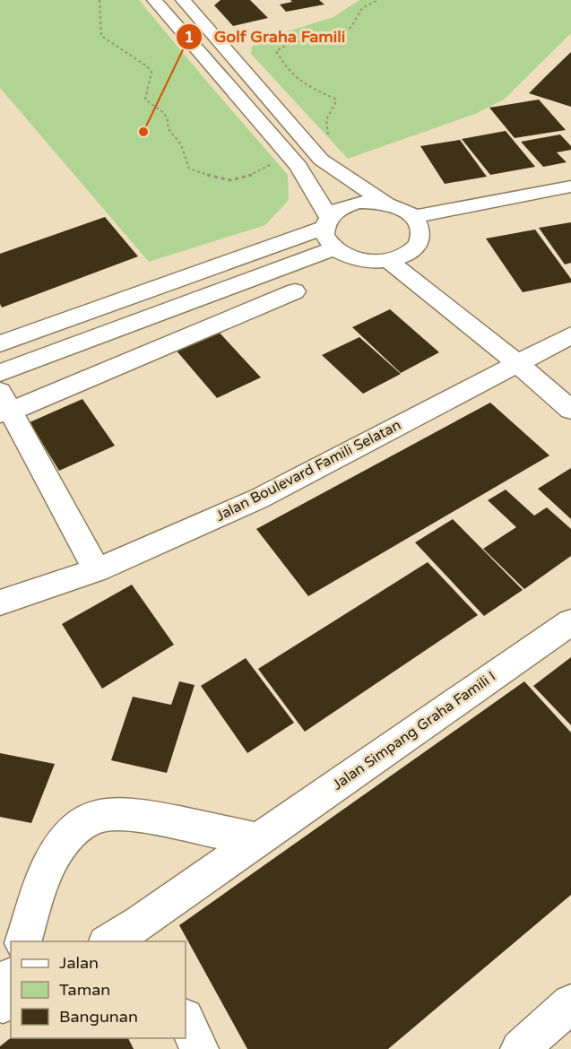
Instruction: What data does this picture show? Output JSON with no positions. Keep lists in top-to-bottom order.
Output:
{
  "streets": {
    "street": ["Jalan Boulevard Famili Selatan", "Jalan Simpang Graha Famili I"]
  },
  "places": ["Golf Graha Famili"],
  "legend": ["Jalan", "Taman", "Bangunan"]
}
